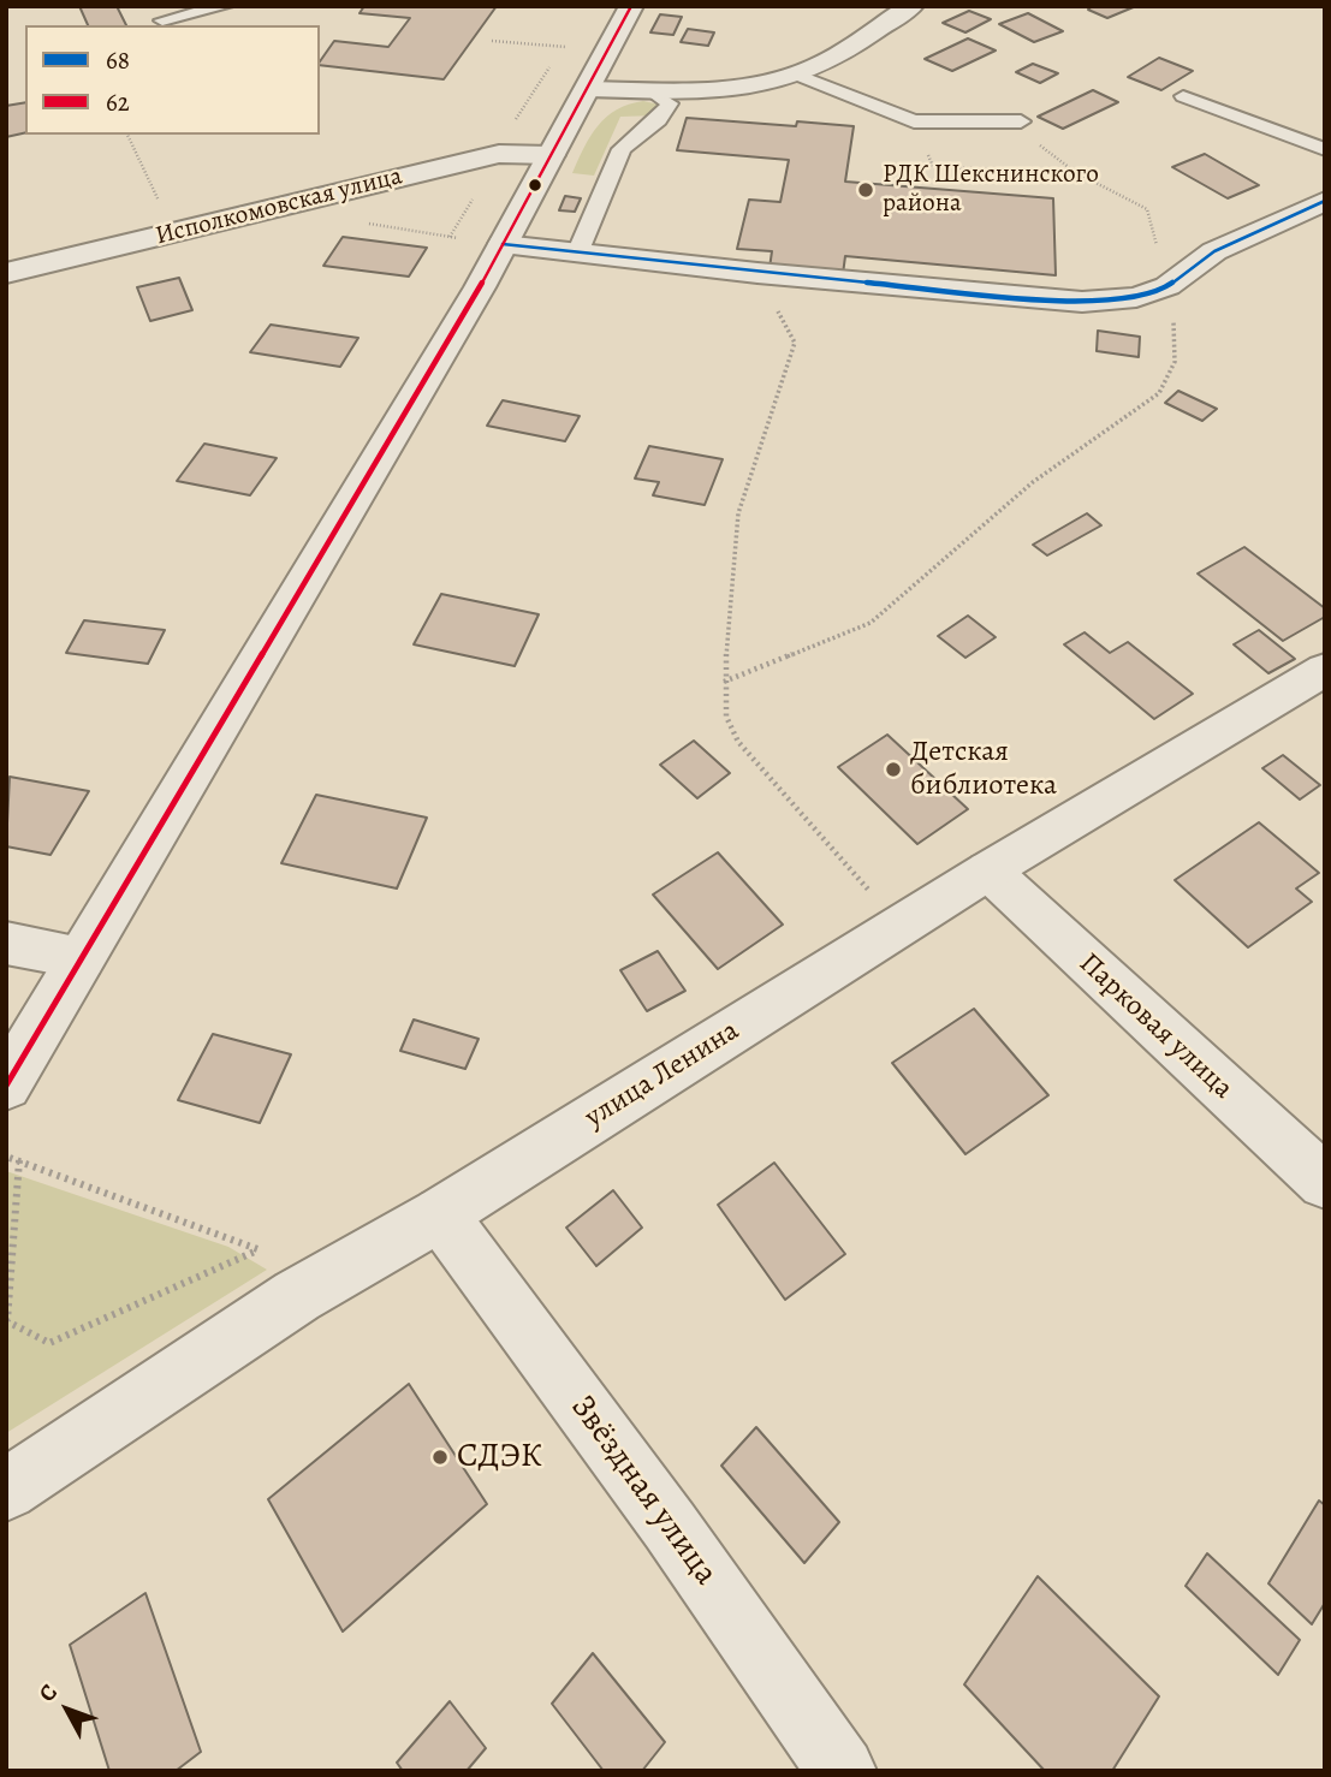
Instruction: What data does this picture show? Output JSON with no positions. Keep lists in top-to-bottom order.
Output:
{
  "streets": {
    "street": [
      "Исполкомовская улица",
      "Парковая улица",
      "улица Ленина",
      "Звёздная улица"
    ]
  },
  "crossings": [
    ["Парковая улица", "улица Ленина"],
    ["улица Ленина", "Звёздная улица"]
  ],
  "places": ["РДК Шекснинского района", "Детская библиотека", "СДЭК"],
  "lines": ["transit line 62", "transit line 68"],
  "legend": ["68", "62"],
  "north": "top left"
}
